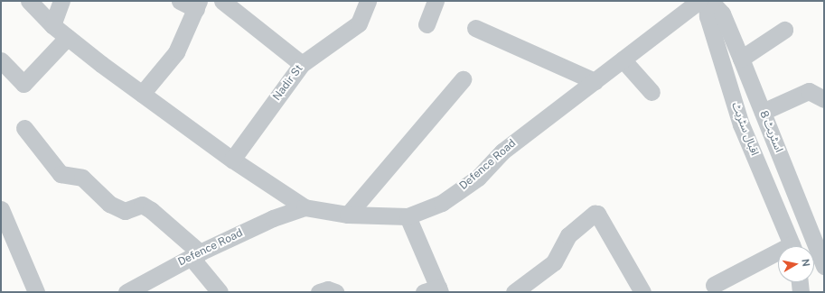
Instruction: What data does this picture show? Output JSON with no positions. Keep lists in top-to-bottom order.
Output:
{
  "streets": {
    "street": [
      "Nadir St",
      "اقبال سٹریٹ",
      "اسٹریٹ 8",
      "Defence Road"
    ]
  },
  "north": "right"
}
